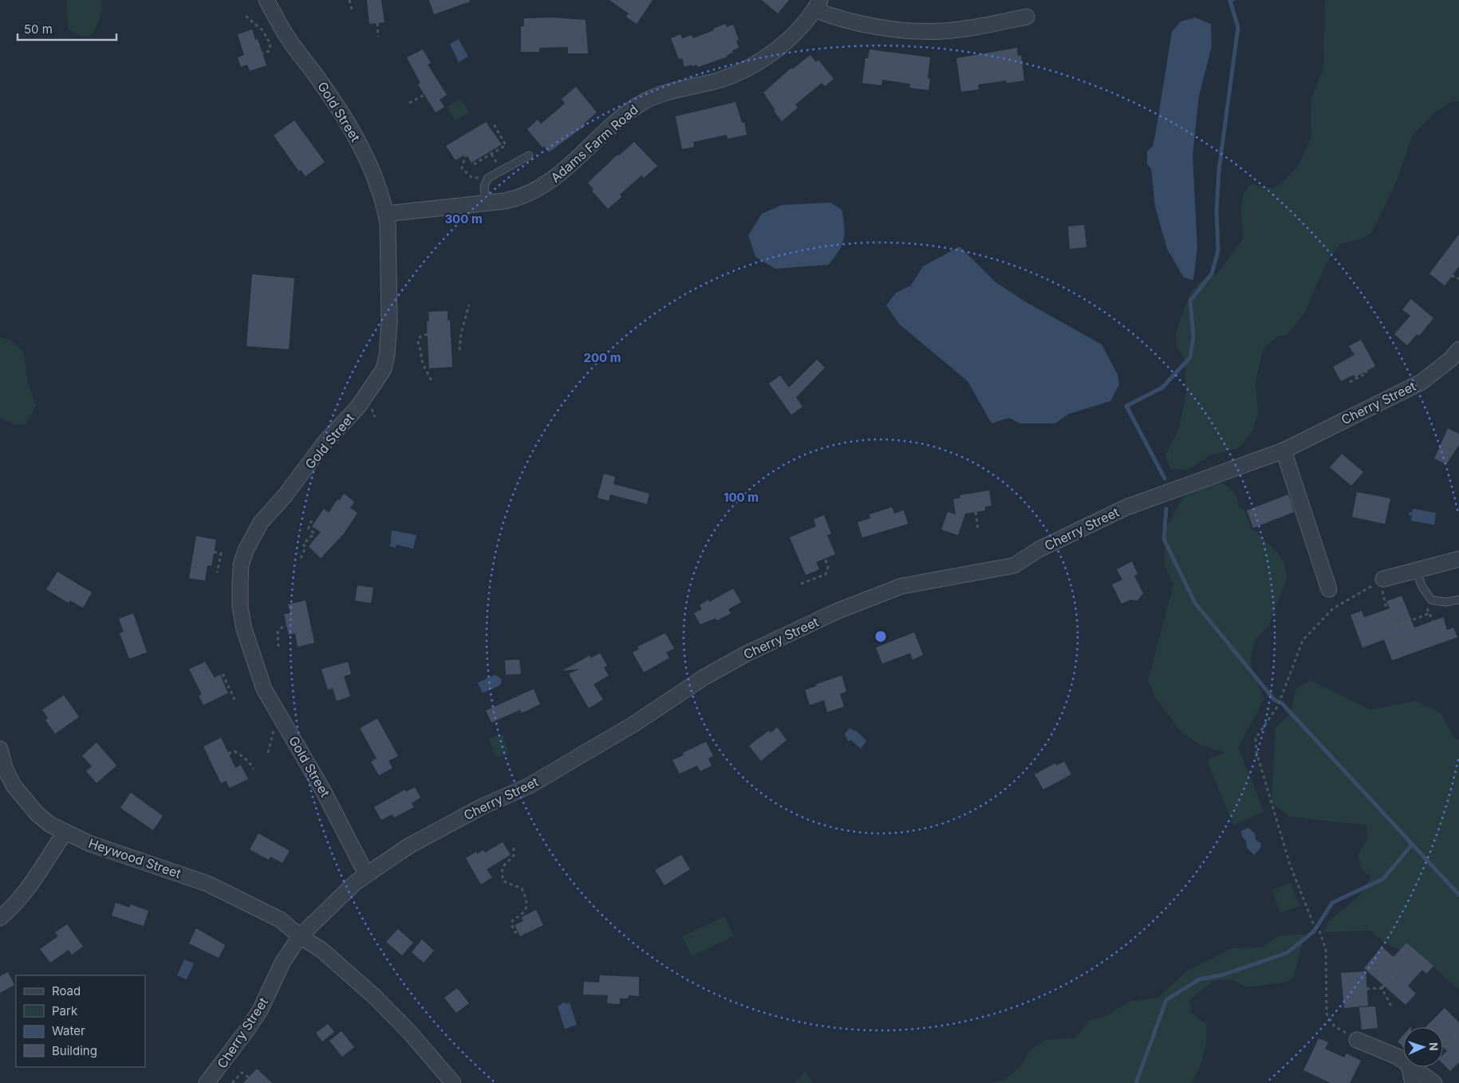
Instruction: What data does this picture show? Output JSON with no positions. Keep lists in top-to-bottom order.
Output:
{
  "streets": {
    "street": [
      "Gold Street",
      "Adams Farm Road",
      "Cherry Street",
      "Heywood Street"
    ]
  },
  "crossings": [
    ["Gold Street", "Adams Farm Road"],
    ["Gold Street", "Cherry Street"],
    ["Cherry Street", "Heywood Street"]
  ],
  "legend": [
    "Road",
    "Park",
    "Water",
    "Building"
  ],
  "scale_bar": "50 m",
  "north": "right",
  "rings": ["300 m", "200 m", "100 m"]
}
